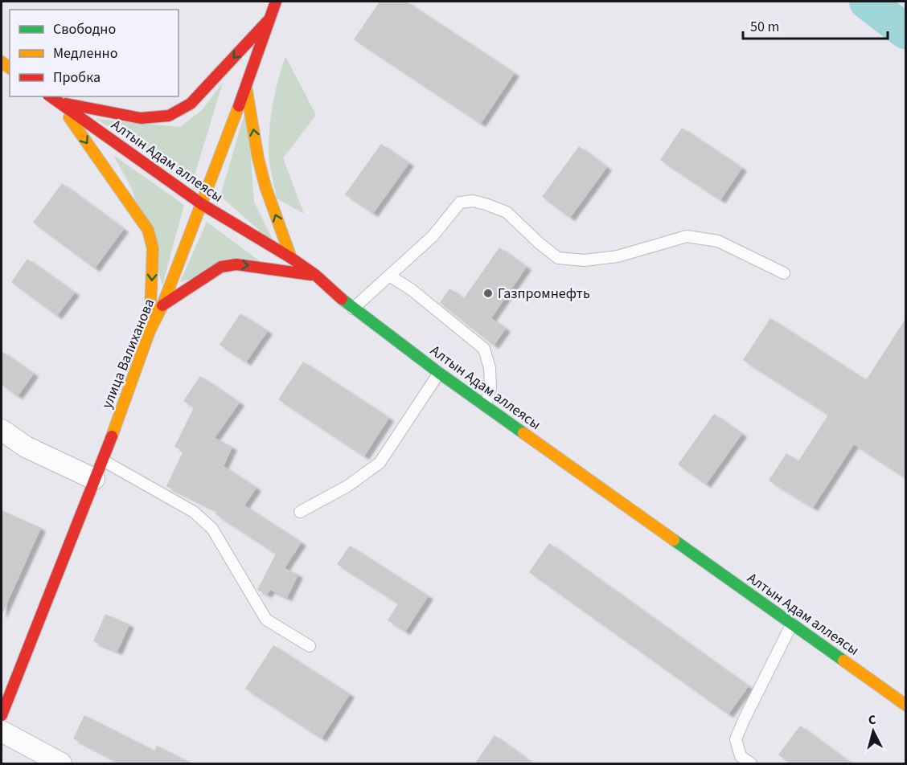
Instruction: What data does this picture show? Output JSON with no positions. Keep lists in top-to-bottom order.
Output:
{
  "streets": {
    "main road": ["Алтын Адам аллеясы", "улица Валиханова"]
  },
  "crossings": [
    ["Алтын Адам аллеясы", "улица Валиханова"]
  ],
  "places": ["Газпромнефть"],
  "legend": ["Свободно", "Медленно", "Пробка"],
  "scale_bar": "50 m",
  "north": "top"
}
